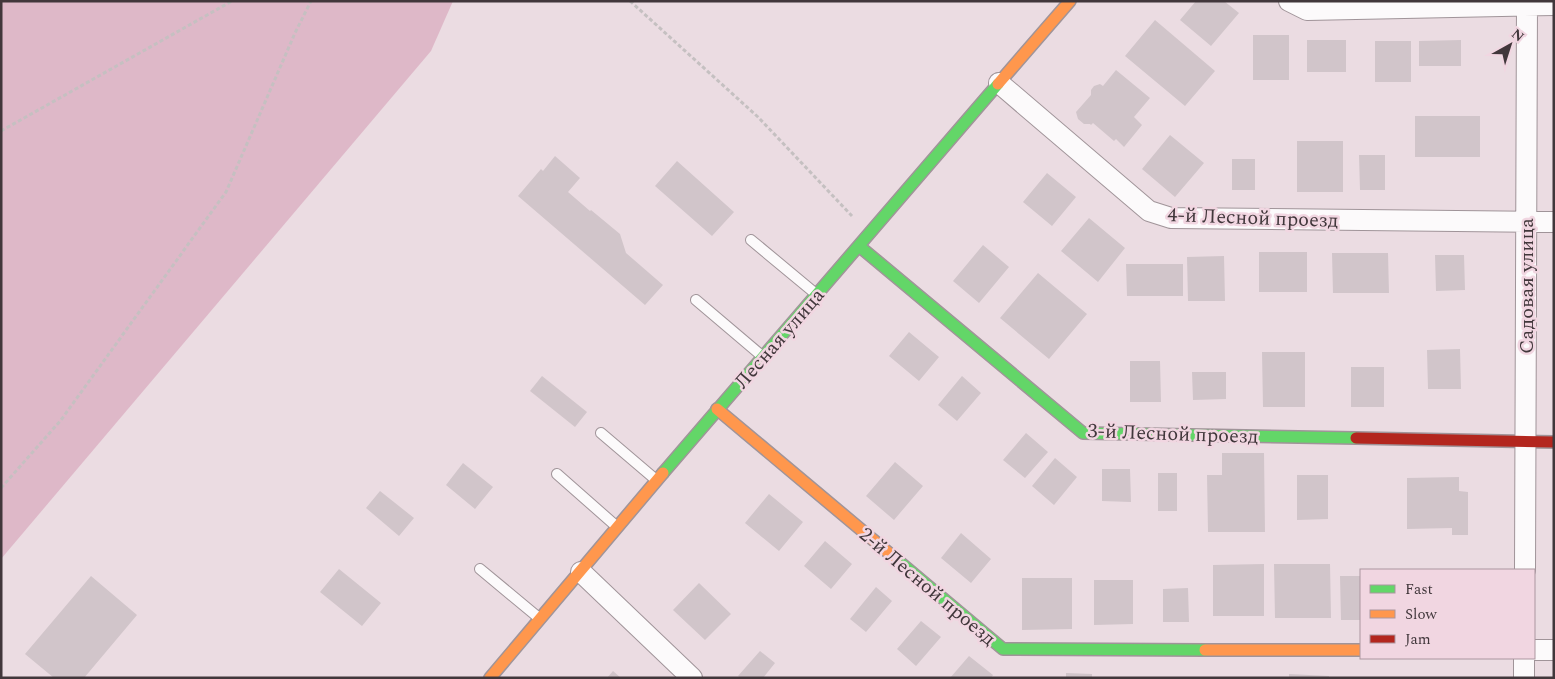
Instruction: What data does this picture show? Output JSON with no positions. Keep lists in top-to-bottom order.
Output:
{
  "streets": {
    "street": [
      "4-й Лесной проезд",
      "Садовая улица",
      "Лесная улица",
      "3-й Лесной проезд",
      "2-й Лесной проезд"
    ]
  },
  "crossings": [
    ["4-й Лесной проезд", "Садовая улица"],
    ["4-й Лесной проезд", "Лесная улица"],
    ["Садовая улица", "3-й Лесной проезд"],
    ["Лесная улица", "3-й Лесной проезд"],
    ["Лесная улица", "2-й Лесной проезд"]
  ],
  "legend": ["Fast", "Slow", "Jam"],
  "north": "top right"
}
